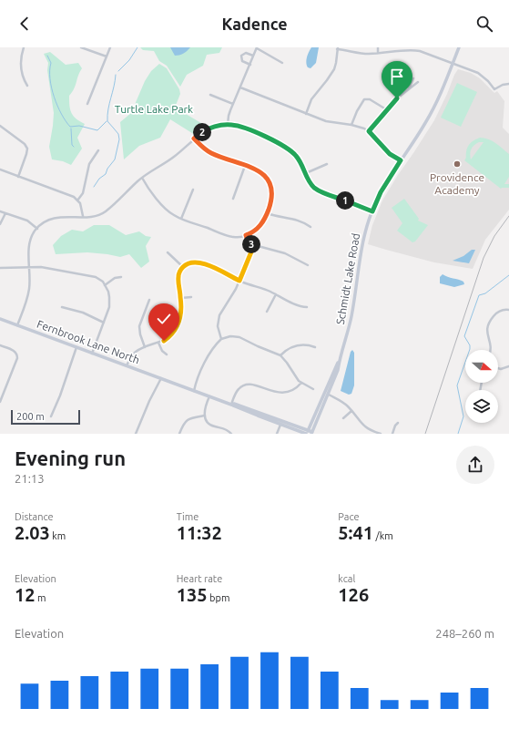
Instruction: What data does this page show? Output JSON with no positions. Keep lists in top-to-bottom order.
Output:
{
  "streets": {
    "street": ["Schmidt Lake Road", "Fernbrook Lane North"]
  },
  "crossings": [
    ["Schmidt Lake Road", "Fernbrook Lane North"]
  ],
  "parks": ["Turtle Lake Park"],
  "places": ["Providence Academy"],
  "scale_bar": "200 m",
  "north": "right",
  "page": {
    "header": "Kadence",
    "pins": ["2", "1", "3"],
    "scale": "200 m",
    "heading": ["Evening run", "21:13"],
    "stats": [
      ["Distance", "2.03 km"],
      ["Time", "11:32"],
      ["Pace", "5:41 /km"],
      ["Elevation", "12 m"],
      ["Heart rate", "135 bpm"],
      ["kcal", "126"]
    ],
    "chart": ["Elevation", "248–260 m"]
  }
}
